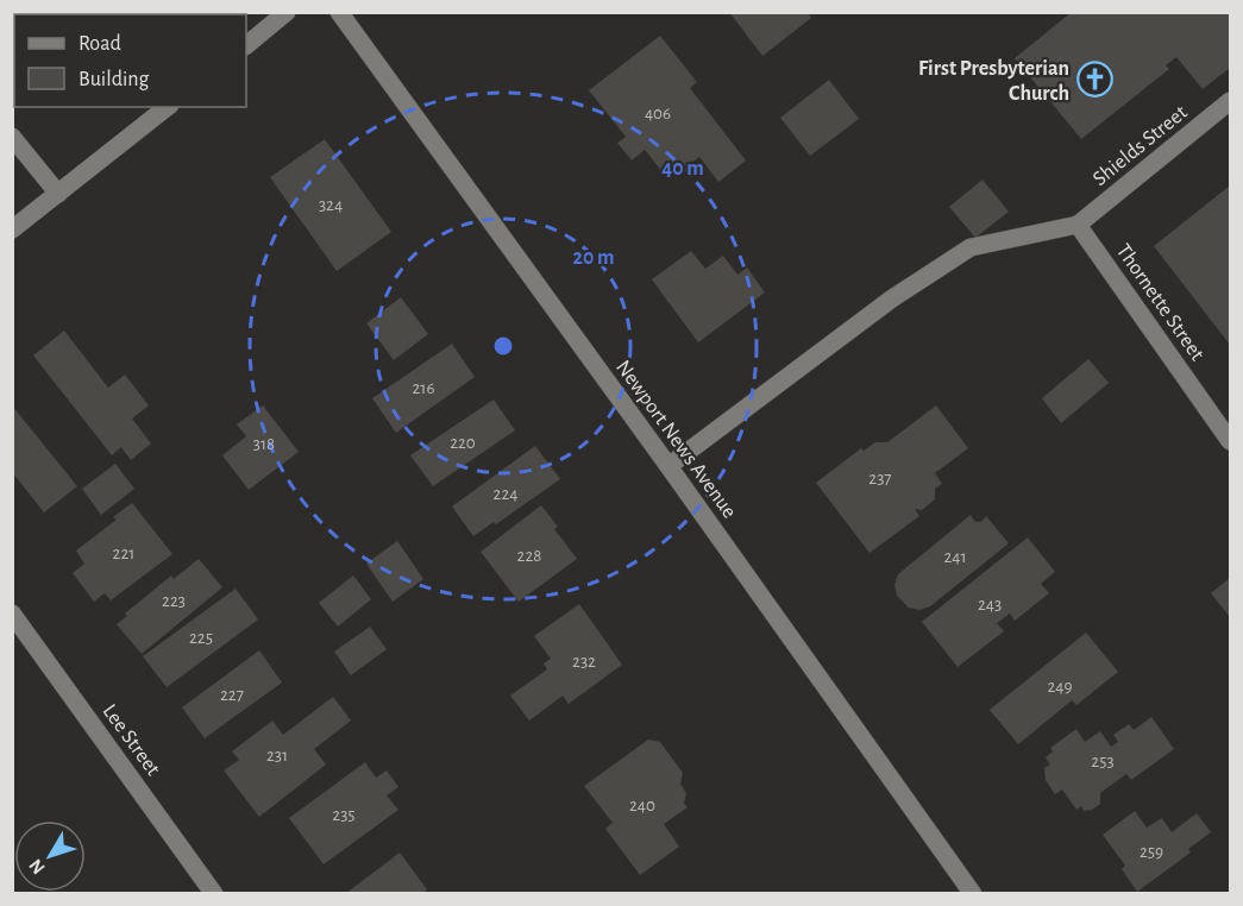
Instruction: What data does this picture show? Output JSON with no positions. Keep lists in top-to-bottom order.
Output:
{
  "streets": {
    "street": [
      "Shields Street",
      "Thornette Street",
      "Newport News Avenue",
      "Lee Street"
    ]
  },
  "crossings": [
    ["Shields Street", "Thornette Street"]
  ],
  "places": {
    "church": ["First Presbyterian Church"]
  },
  "house_numbers": [
    "406",
    "324",
    "216",
    "220",
    "318",
    "237",
    "224",
    "221",
    "228",
    "241",
    "223",
    "243",
    "225",
    "232",
    "249",
    "227",
    "231",
    "253",
    "240",
    "235",
    "259"
  ],
  "legend": ["Road", "Building"],
  "north": "bottom left",
  "rings": ["40 m", "20 m"]
}
